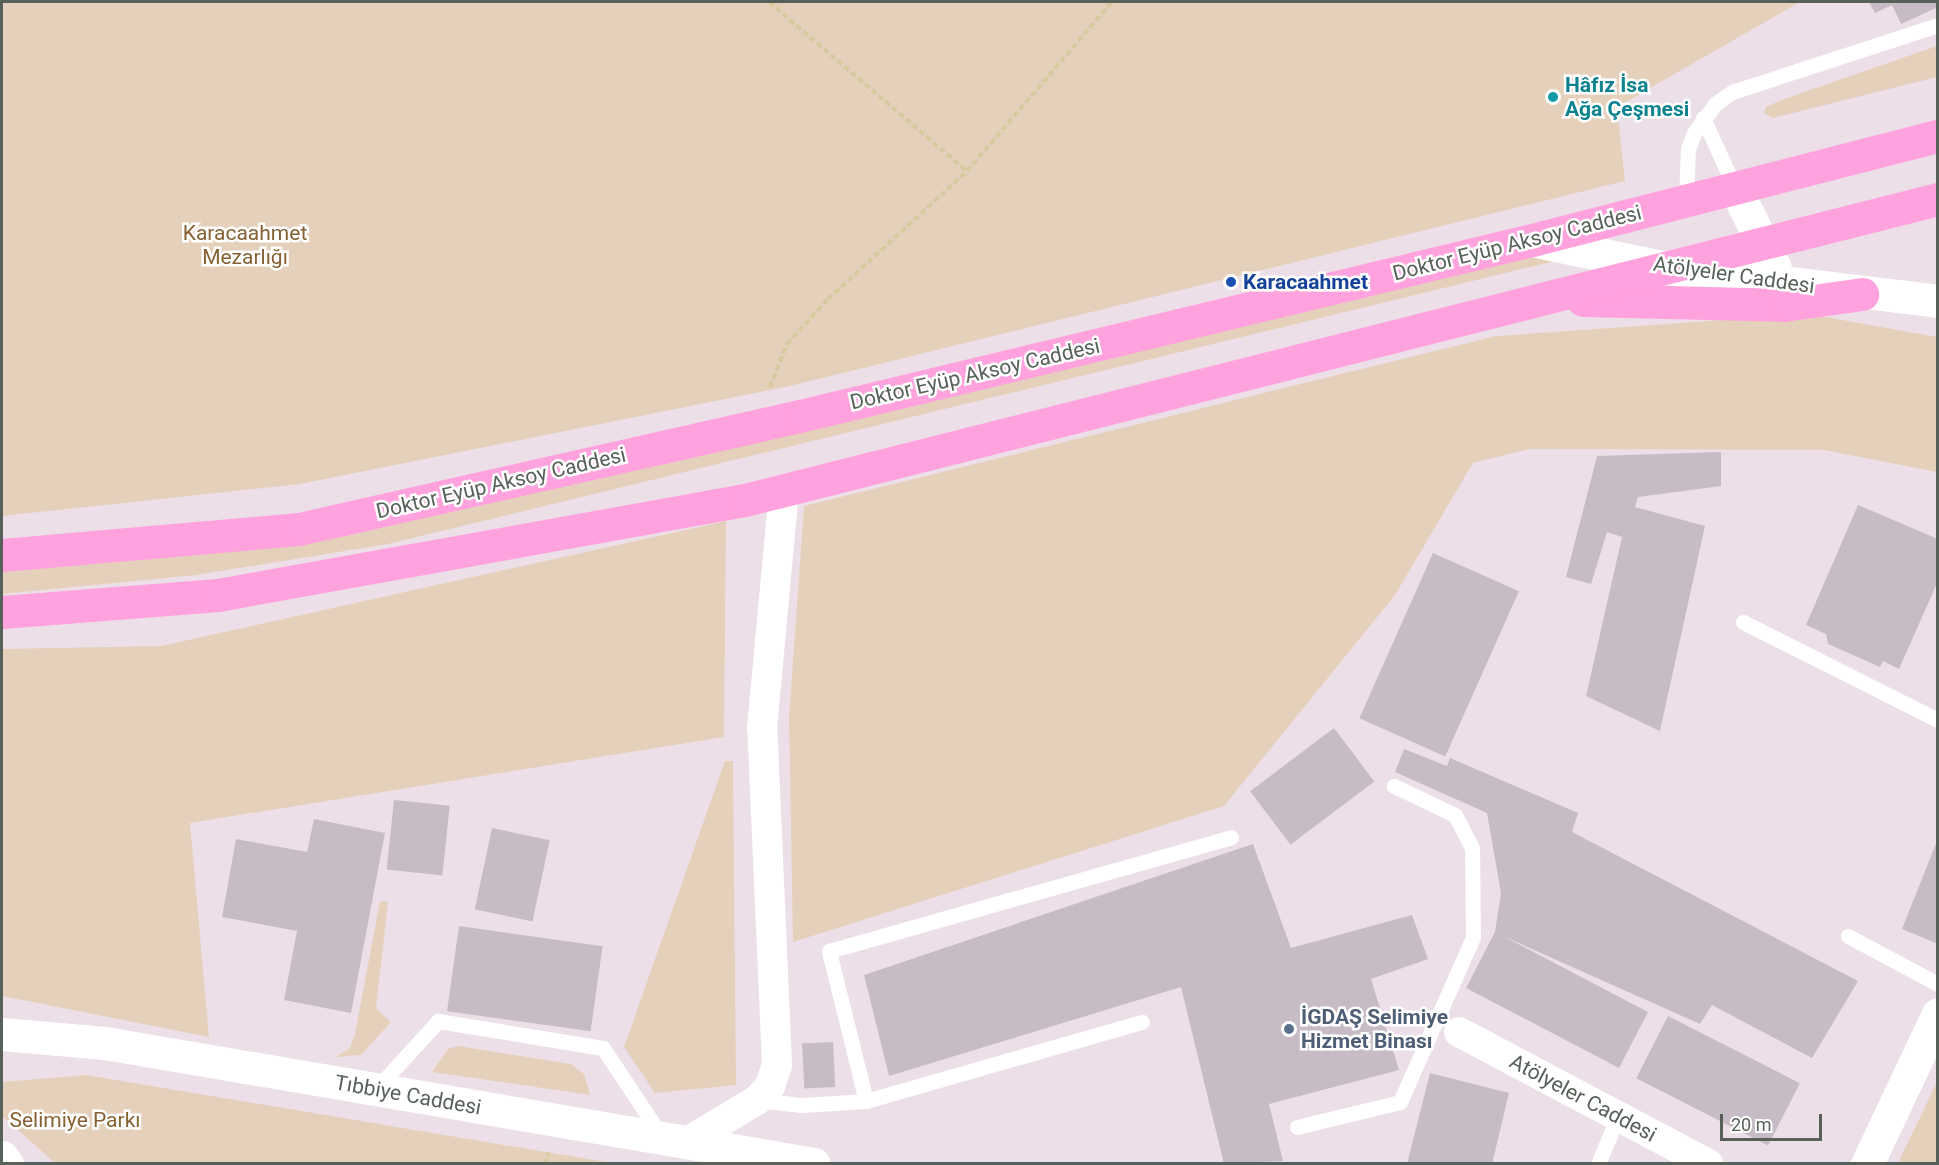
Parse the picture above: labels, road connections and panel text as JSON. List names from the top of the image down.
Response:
{
  "streets": {
    "main road": ["Doktor Eyüp Aksoy Caddesi", "Atölyeler Caddesi", "Tıbbiye Caddesi"]
  },
  "crossings": [
    ["Doktor Eyüp Aksoy Caddesi", "Atölyeler Caddesi"]
  ],
  "parks": ["Karacaahmet Mezarlığı", "Selimiye Parkı"],
  "places": ["Hâfız İsa Ağa Çeşmesi", "Karacaahmet", "İGDAŞ Selimiye Hizmet Binası"],
  "scale_bar": "20 m"
}
